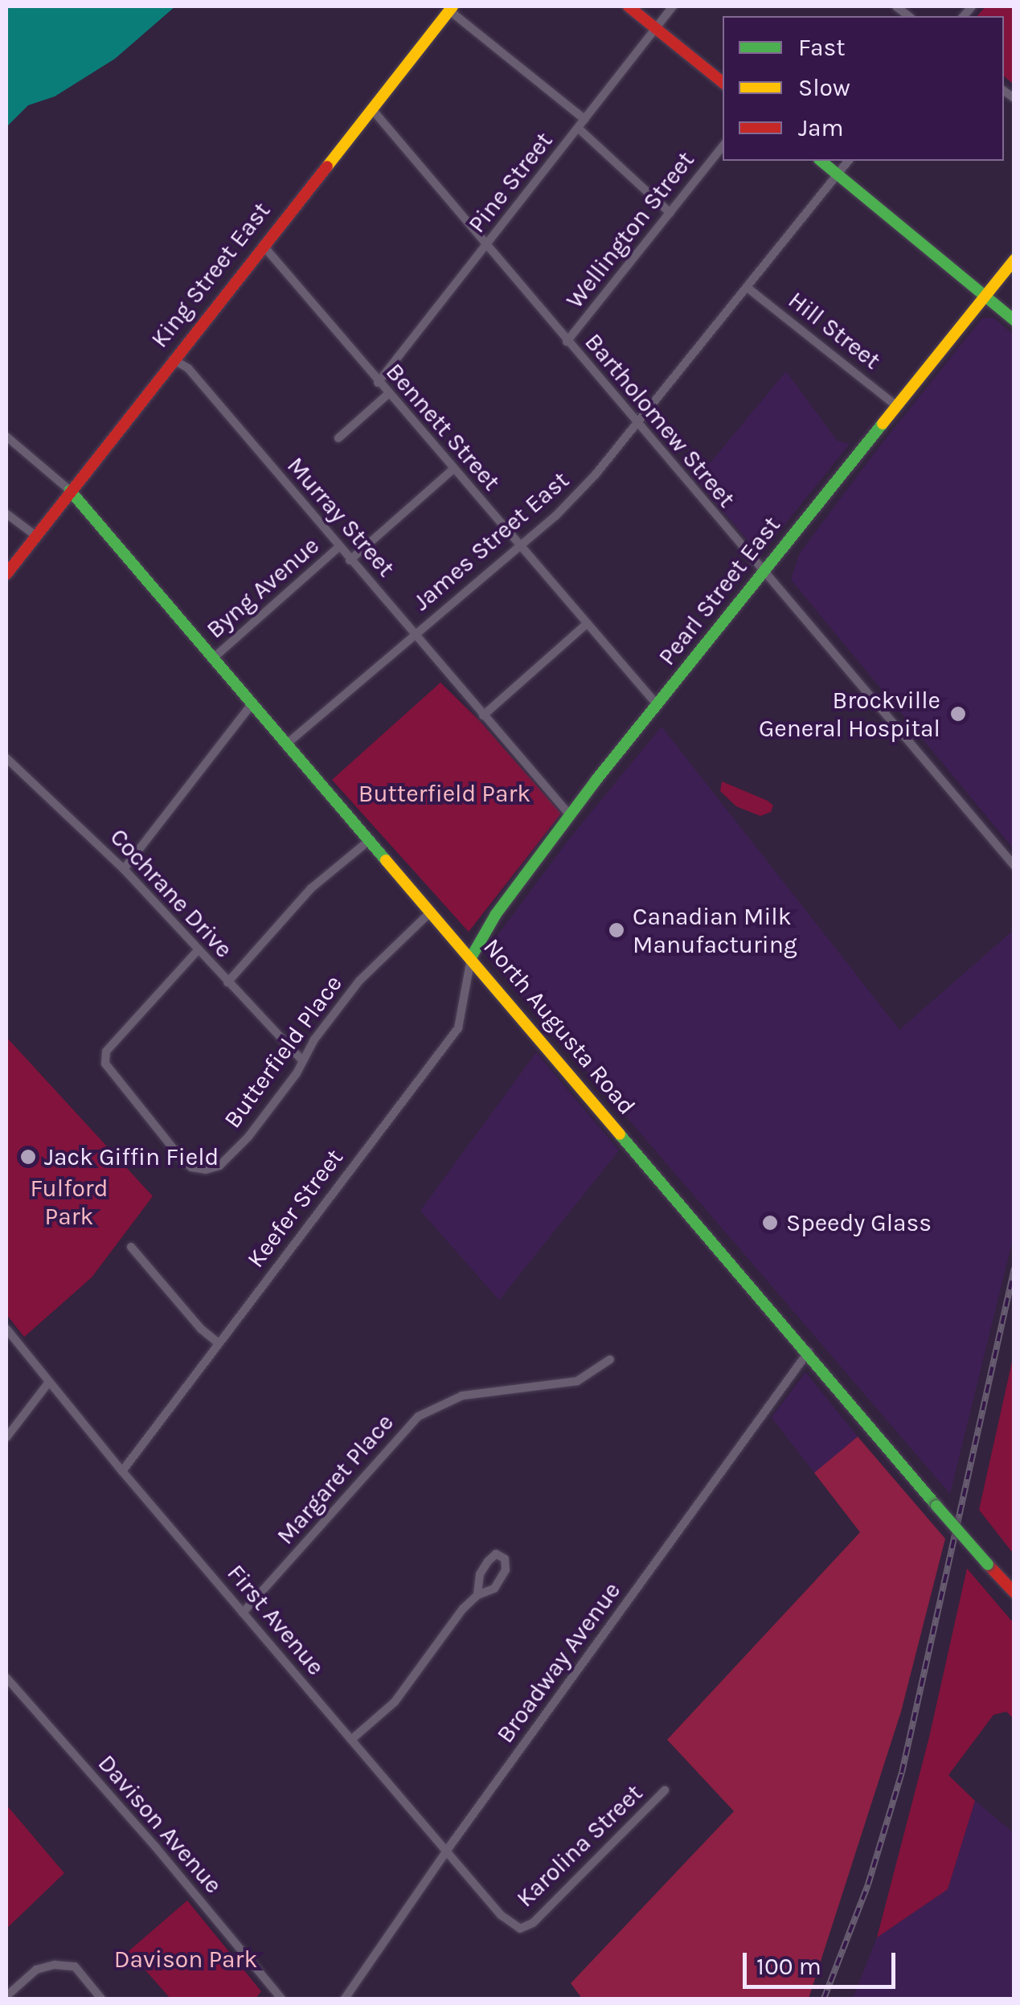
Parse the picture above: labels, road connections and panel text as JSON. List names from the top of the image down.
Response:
{
  "streets": {
    "main road": ["King Street East", "Pearl Street East", "North Augusta Road"],
    "street": [
      "Pine Street",
      "Wellington Street",
      "Hill Street",
      "Bartholomew Street",
      "Bennett Street",
      "Murray Street",
      "James Street East",
      "Byng Avenue",
      "Cochrane Drive",
      "Butterfield Place",
      "Keefer Street",
      "Margaret Place",
      "First Avenue",
      "Broadway Avenue",
      "Davison Avenue",
      "Karolina Street"
    ]
  },
  "crossings": [
    ["Pine Street", "Bartholomew Street"],
    ["Pine Street", "Bennett Street"],
    ["Wellington Street", "Bartholomew Street"],
    ["King Street East", "Bartholomew Street"],
    ["King Street East", "Bennett Street"],
    ["King Street East", "Murray Street"],
    ["King Street East", "North Augusta Road"],
    ["Hill Street", "James Street East"],
    ["Hill Street", "Pearl Street East"],
    ["Bartholomew Street", "James Street East"],
    ["Bartholomew Street", "Pearl Street East"],
    ["Bennett Street", "James Street East"],
    ["Bennett Street", "Byng Avenue"],
    ["Bennett Street", "Pearl Street East"],
    ["Murray Street", "James Street East"],
    ["Murray Street", "Byng Avenue"],
    ["Murray Street", "Pearl Street East"],
    ["James Street East", "North Augusta Road"],
    ["Byng Avenue", "North Augusta Road"],
    ["Pearl Street East", "North Augusta Road"],
    ["Pearl Street East", "Keefer Street"],
    ["Cochrane Drive", "Butterfield Place"],
    ["North Augusta Road", "Butterfield Place"],
    ["North Augusta Road", "Keefer Street"],
    ["North Augusta Road", "Broadway Avenue"],
    ["Keefer Street", "First Avenue"],
    ["Margaret Place", "First Avenue"],
    ["First Avenue", "Broadway Avenue"],
    ["First Avenue", "Karolina Street"]
  ],
  "parks": ["Butterfield Park", "Fulford Park", "Davison Park"],
  "places": [
    "Brockville General Hospital",
    "Canadian Milk Manufacturing",
    "Jack Giffin Field",
    "Speedy Glass"
  ],
  "legend": ["Fast", "Slow", "Jam"],
  "scale_bar": "100 m"
}
